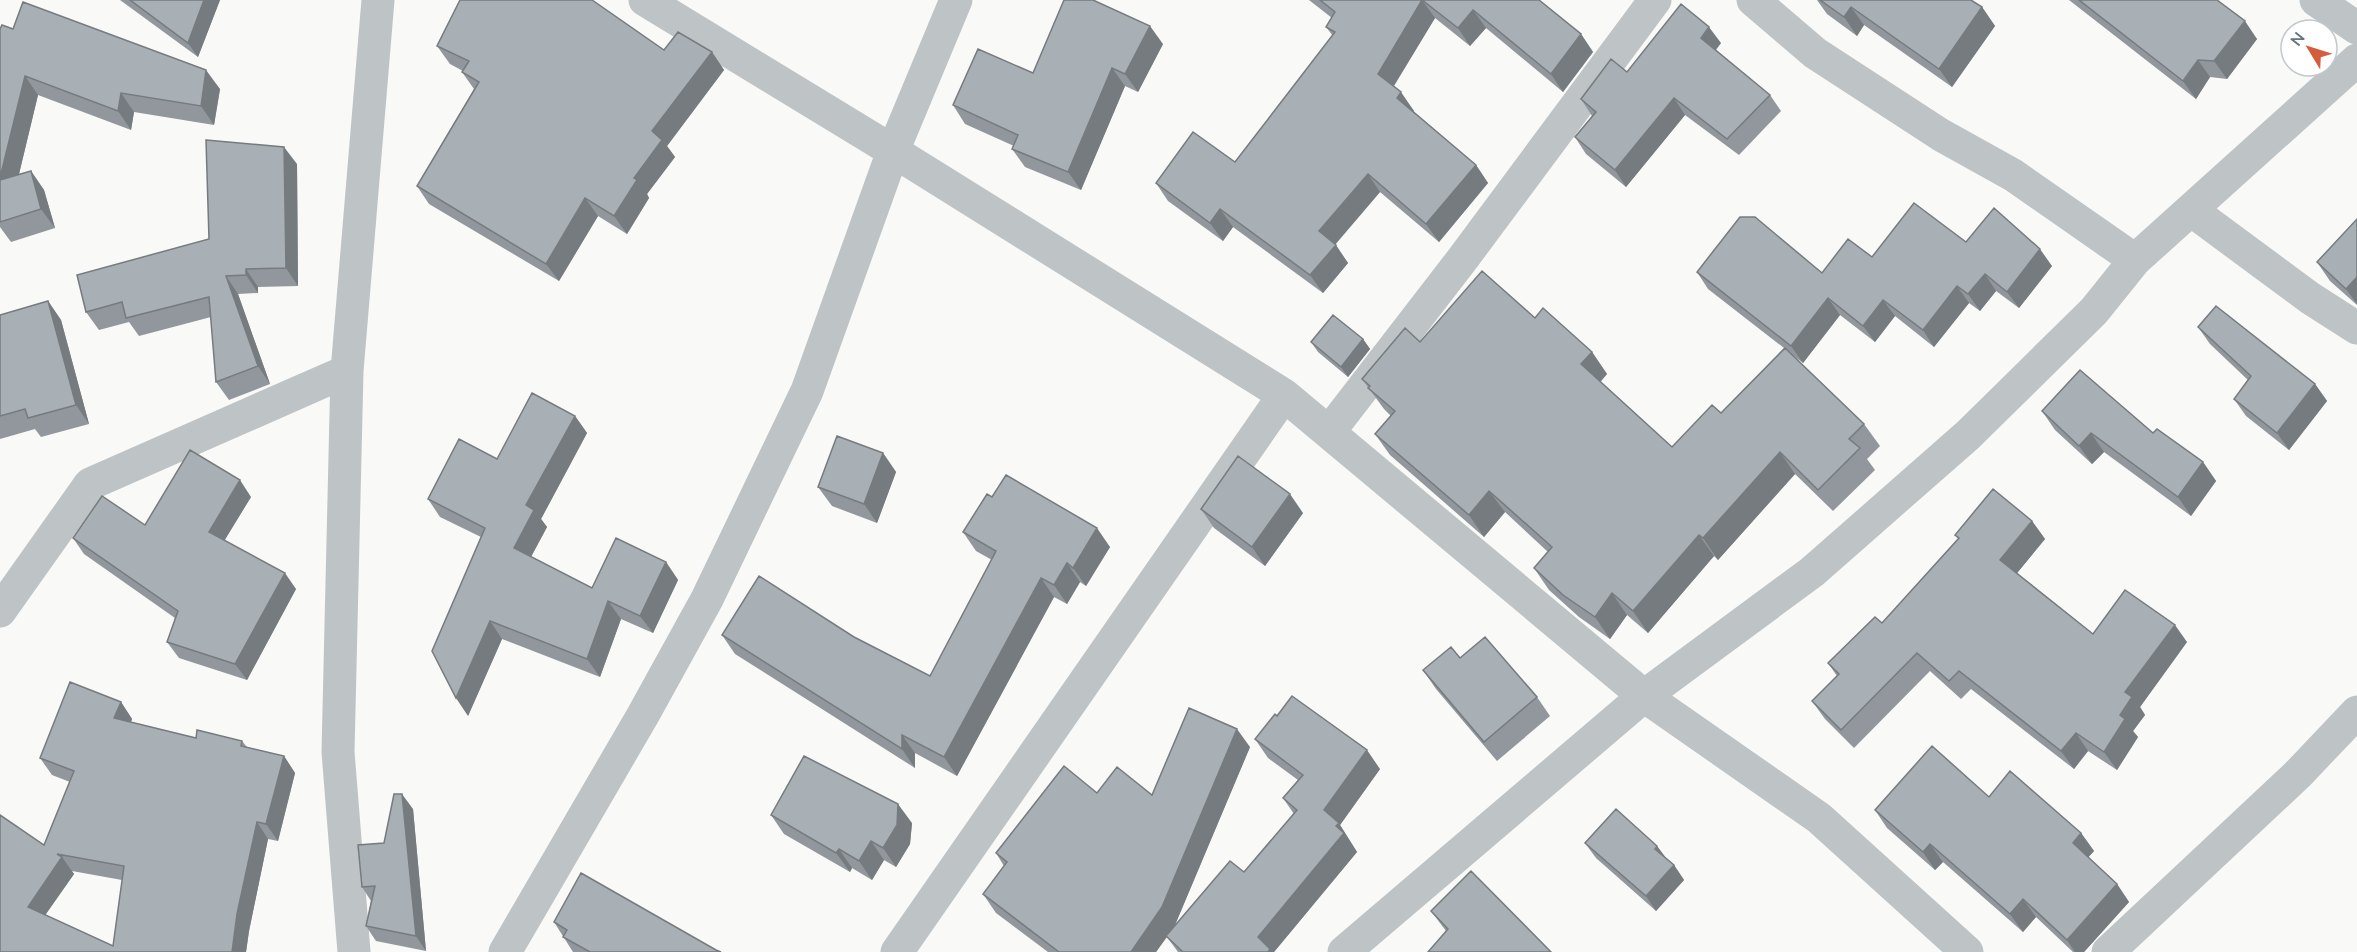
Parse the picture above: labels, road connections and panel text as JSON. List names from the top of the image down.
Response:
{
  "north": "top left"
}
